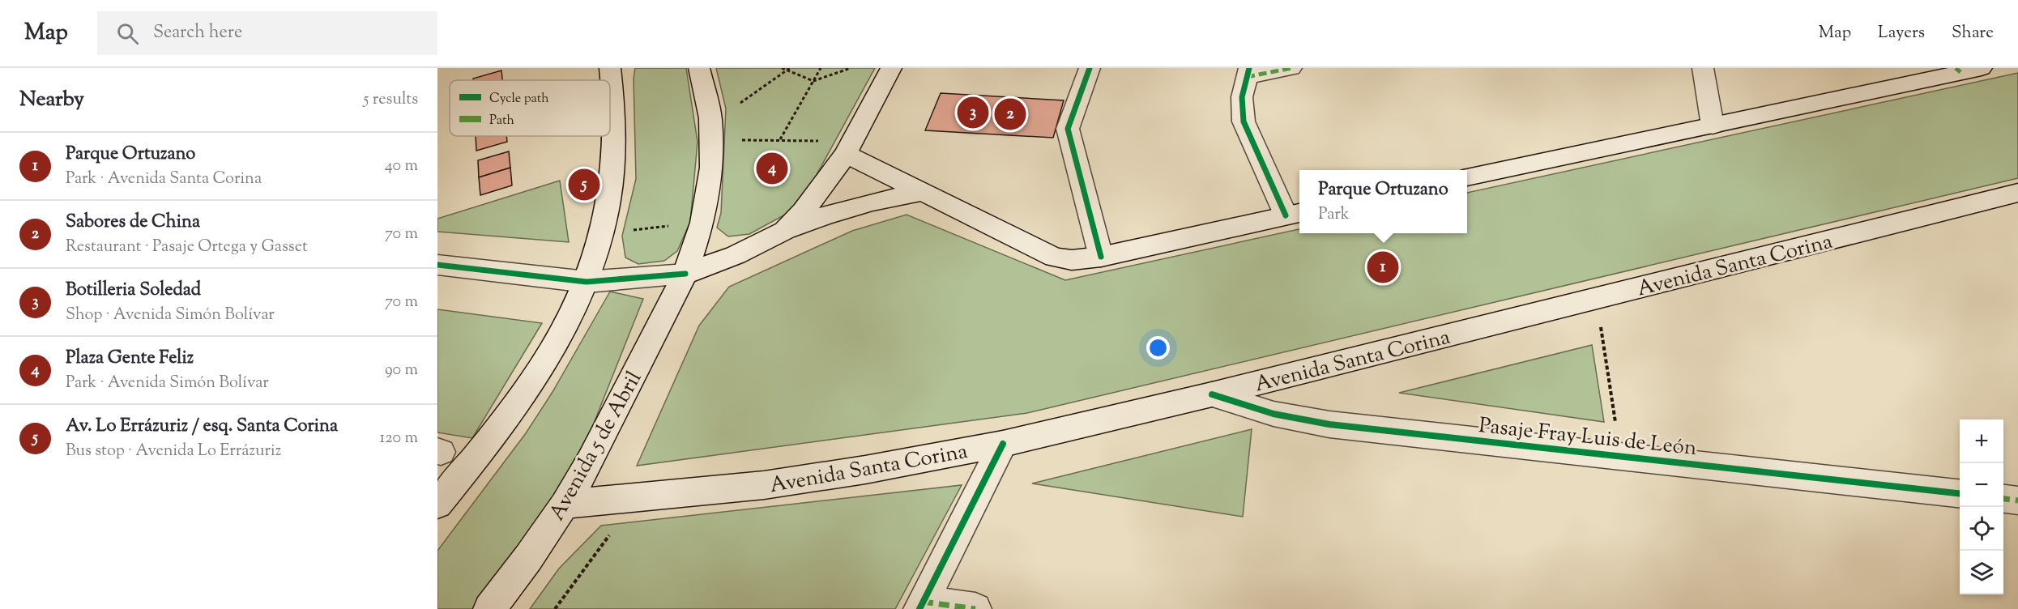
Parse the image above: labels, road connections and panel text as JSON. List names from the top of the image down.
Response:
{
  "streets": {
    "main road": ["Avenida Santa Corina", "Pasaje Fray Luis de León", "Avenida 5 de Abril"]
  },
  "crossings": [
    ["Avenida Santa Corina", "Pasaje Fray Luis de León"],
    ["Avenida Santa Corina", "Avenida 5 de Abril"]
  ],
  "legend": ["Cycle path", "Path"],
  "page": {
    "header": "Map",
    "search": "Search here",
    "nav": ["Map", "Layers", "Share"],
    "heading": ["Nearby", "5 results"],
    "pins": [
      "3",
      "2",
      "4",
      "5",
      "1"
    ],
    "list": [
      {
        "mark": "1",
        "name": "Parque Ortuzano",
        "note": "Park · Avenida Santa Corina",
        "value": "40 m"
      },
      {
        "mark": "2",
        "name": "Sabores de China",
        "note": "Restaurant · Pasaje Ortega y Gasset",
        "value": "70 m"
      },
      {
        "mark": "3",
        "name": "Botilleria Soledad",
        "note": "Shop · Avenida Simón Bolívar",
        "value": "70 m"
      },
      {
        "mark": "4",
        "name": "Plaza Gente Feliz",
        "note": "Park · Avenida Simón Bolívar",
        "value": "90 m"
      },
      {
        "mark": "5",
        "name": "Av. Lo Errázuriz / esq. Santa Corina",
        "note": "Bus stop · Avenida Lo Errázuriz",
        "value": "120 m"
      }
    ],
    "popup": ["Parque Ortuzano", "Park"],
    "map_buttons": ["+", "−"]
  }
}
